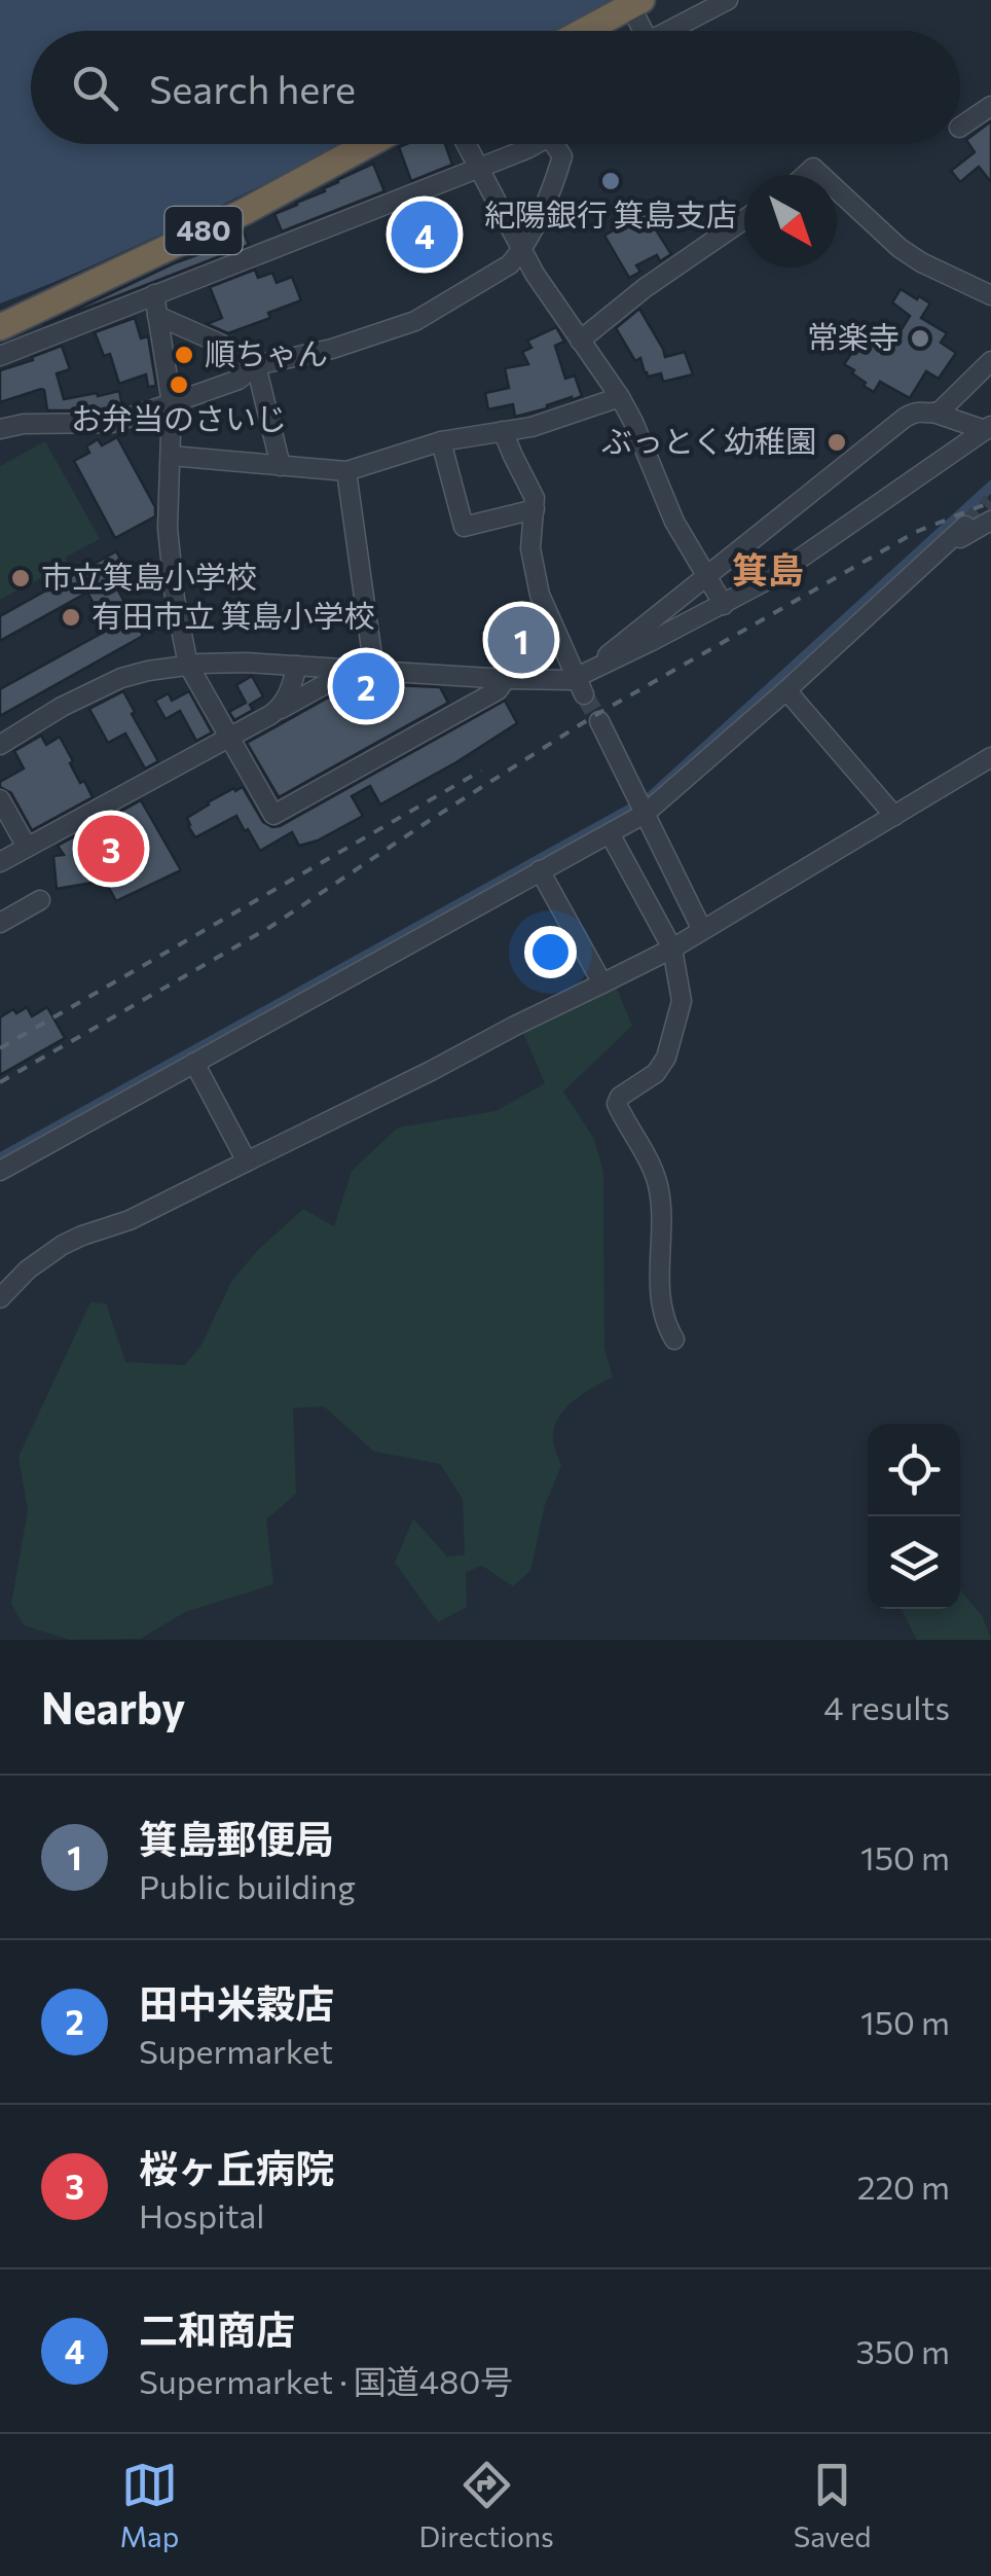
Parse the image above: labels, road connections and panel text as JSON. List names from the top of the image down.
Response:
{
  "streets": {
    "highway": ["480"]
  },
  "districts": ["箕島"],
  "places": [
    "紀陽銀行 箕島支店",
    "常楽寺",
    "順ちゃん",
    "お弁当のさいじ",
    "ぶっとく幼稚園",
    "市立箕島小学校",
    "有田市立 箕島小学校"
  ],
  "north": "bottom right",
  "page": {
    "search": "Search here",
    "pins": [
      "4",
      "1",
      "2",
      "3"
    ],
    "heading": ["Nearby", "4 results"],
    "list": [
      {
        "mark": "1",
        "name": "箕島郵便局",
        "note": "Public building",
        "value": "150 m"
      },
      {
        "mark": "2",
        "name": "田中米穀店",
        "note": "Supermarket",
        "value": "150 m"
      },
      {
        "mark": "3",
        "name": "桜ヶ丘病院",
        "note": "Hospital",
        "value": "220 m"
      },
      {
        "mark": "4",
        "name": "二和商店",
        "note": "Supermarket · 国道480号",
        "value": "350 m"
      }
    ],
    "nav": ["Map", "Directions", "Saved"]
  }
}
